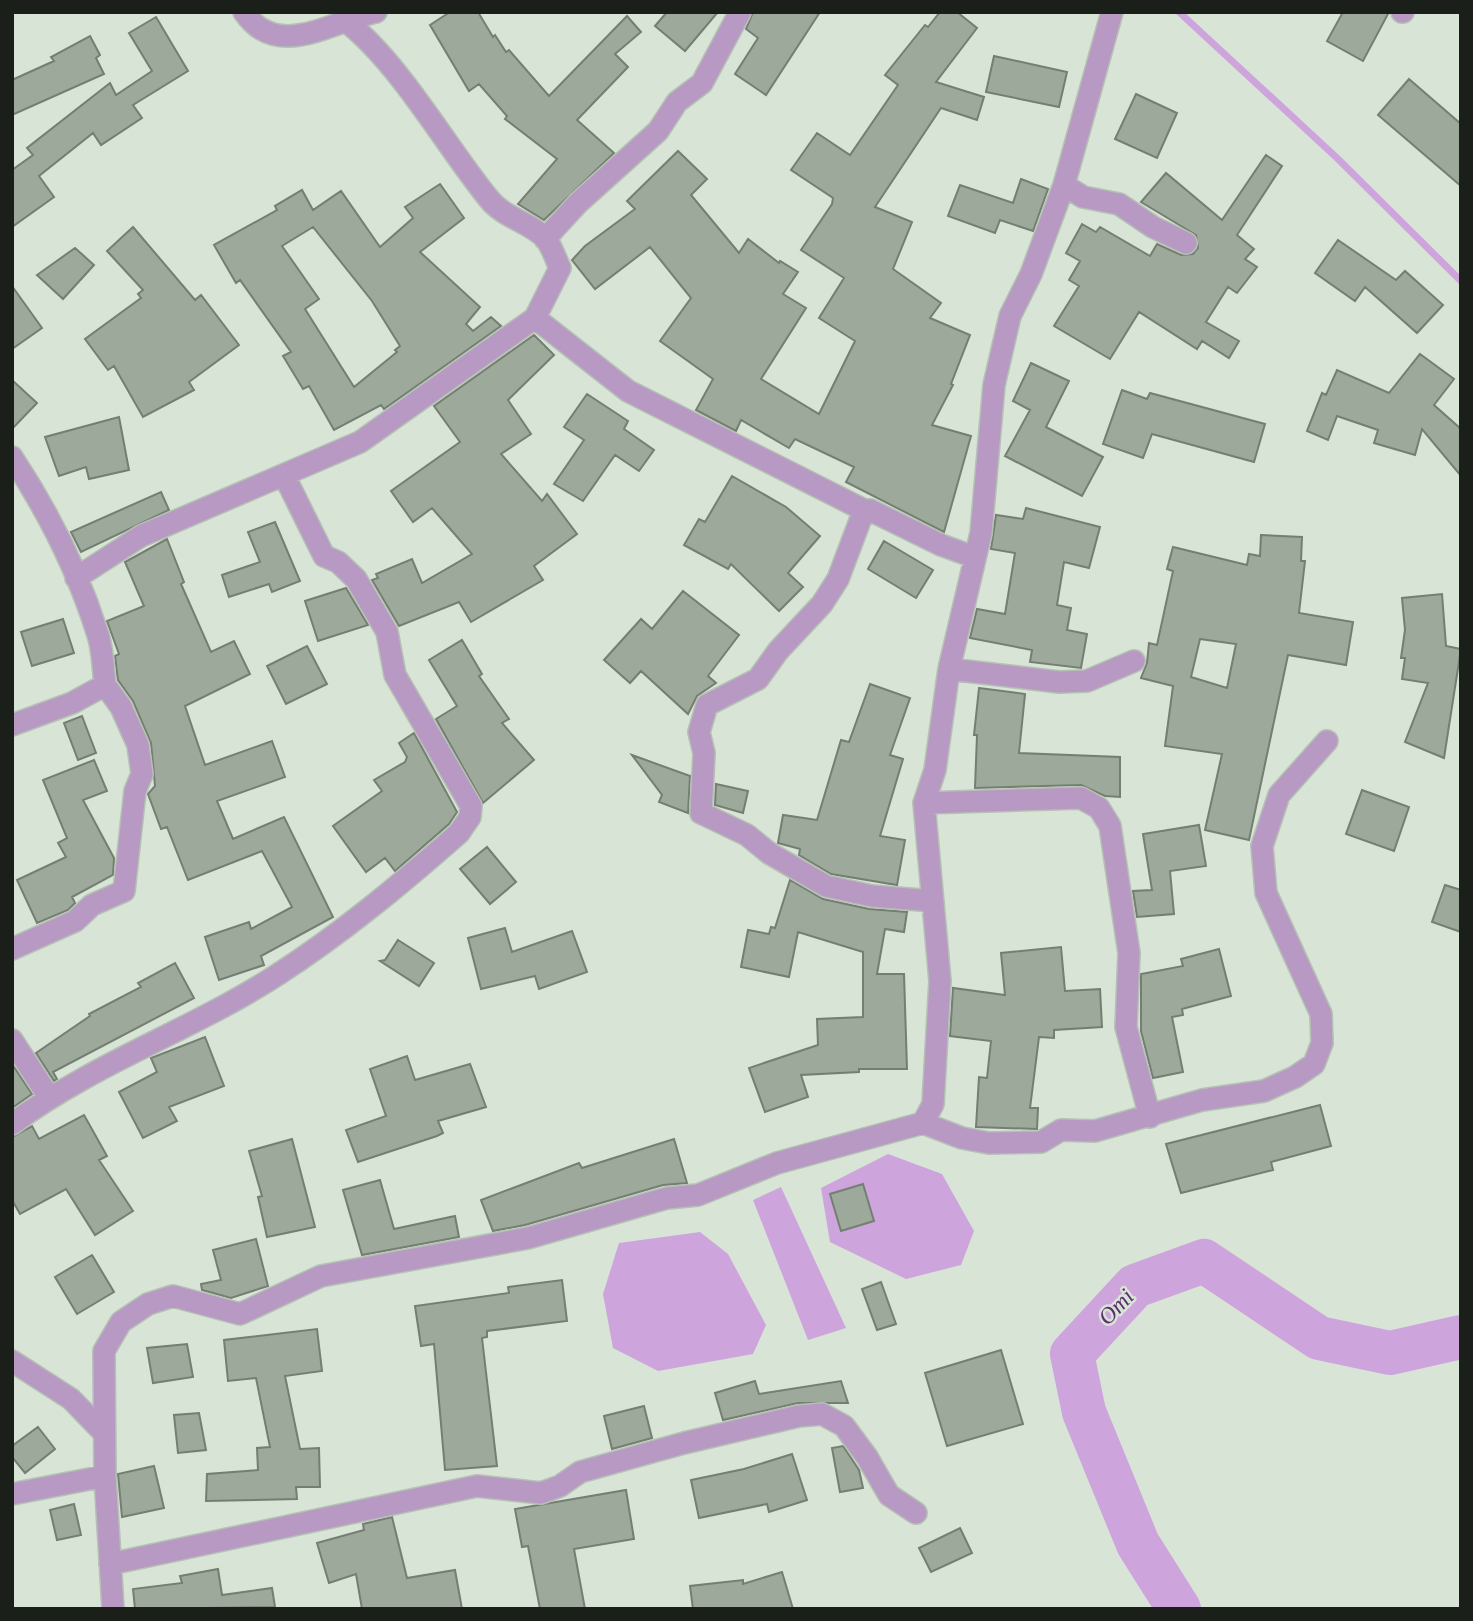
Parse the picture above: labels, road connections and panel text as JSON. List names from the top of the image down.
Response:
{
  "water": ["Omi"]
}
